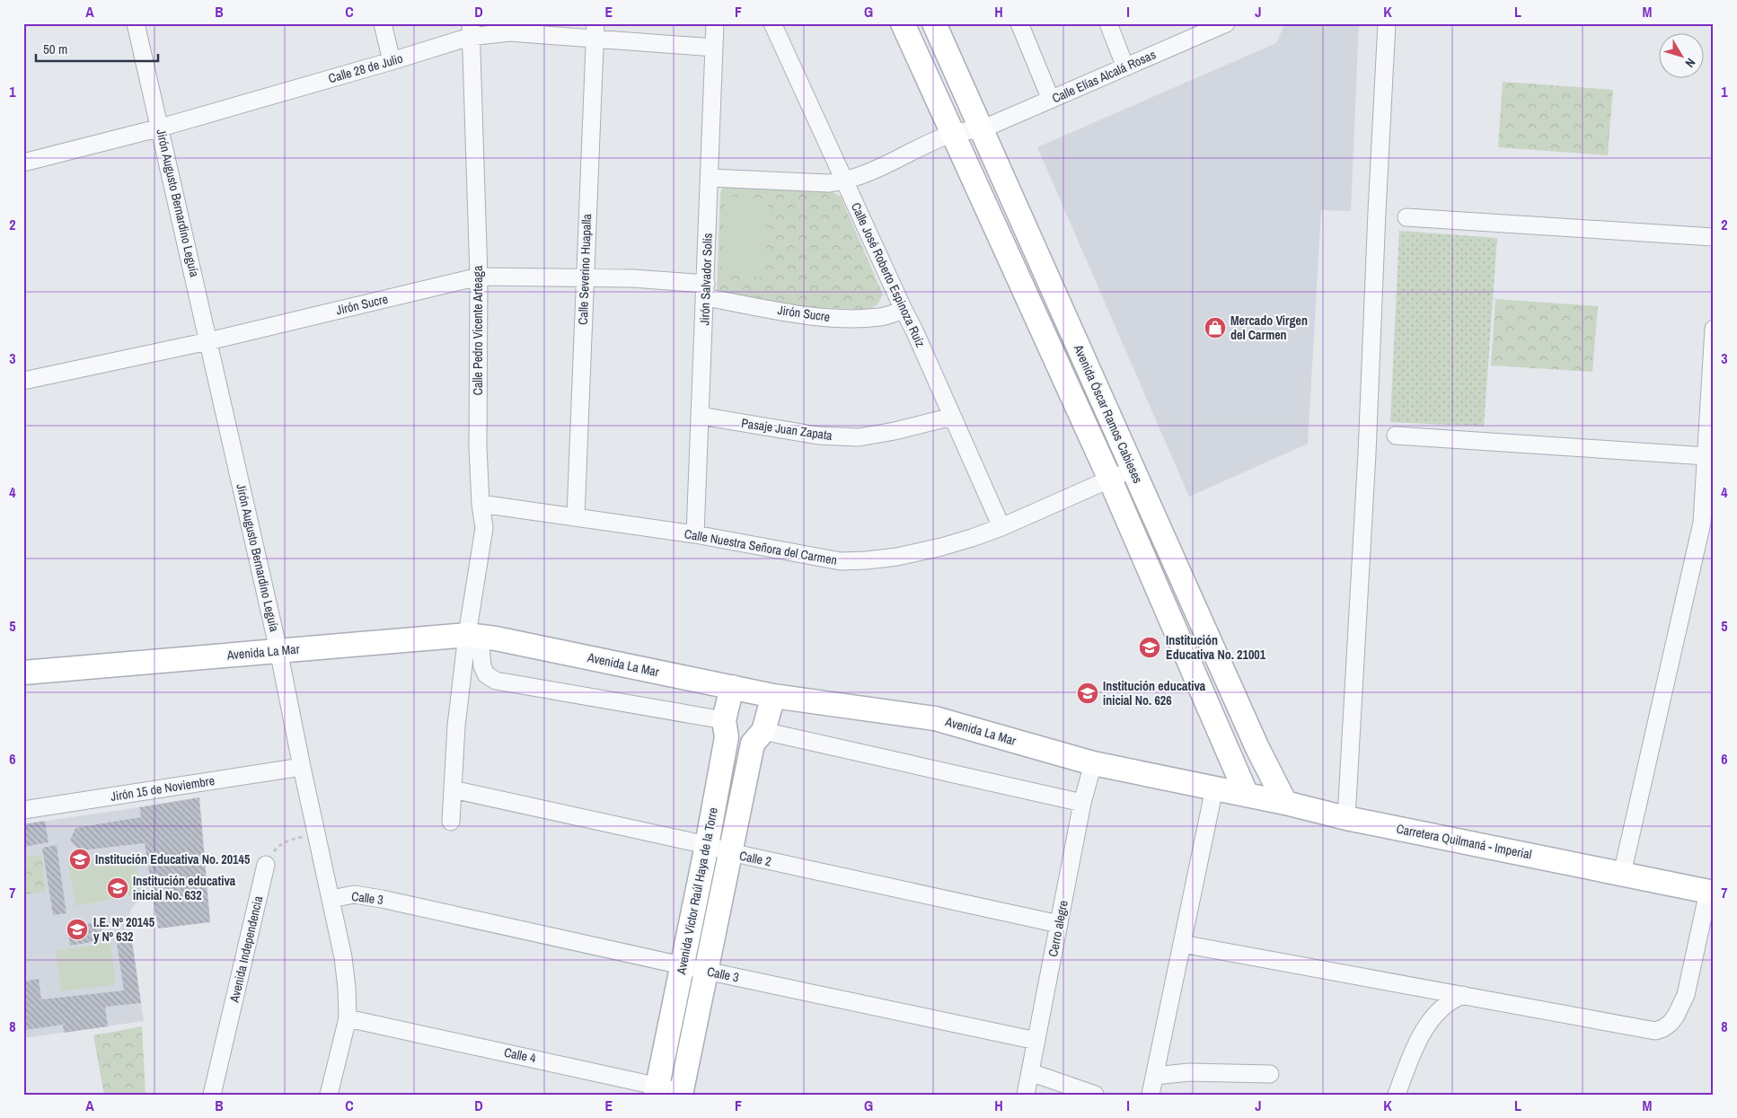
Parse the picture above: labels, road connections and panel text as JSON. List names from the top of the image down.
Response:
{
  "streets": {
    "street": [
      "Calle 28 de Julio",
      "Calle Elías Alcalá Rosas",
      "Jirón Augusto Bernardino Leguía",
      "Calle Severino Huapalla",
      "Calle José Roberto Espinoza Ruíz",
      "Jirón Salvador Solís",
      "Jirón Sucre",
      "Calle Pedro Vicente Arteaga",
      "Avenida Óscar Ramos Cabieses",
      "Pasaje Juan Zapata",
      "Calle Nuestra Señora del Carmen",
      "Avenida La Mar",
      "Jirón 15 de Noviembre",
      "Carretera Quilmaná - Imperial",
      "Calle 2",
      "Avenida Víctor Raúl Haya de la Torre",
      "Calle 3",
      "Cerro alegre",
      "Avenida Independencia",
      "Calle 4"
    ]
  },
  "crossings": [
    ["Calle 28 de Julio", "Jirón Augusto Bernardino Leguía"],
    ["Calle 28 de Julio", "Calle Severino Huapalla"],
    ["Calle 28 de Julio", "Jirón Salvador Solís"],
    ["Calle 28 de Julio", "Calle Pedro Vicente Arteaga"],
    ["Calle Elías Alcalá Rosas", "Calle José Roberto Espinoza Ruíz"],
    ["Calle Elías Alcalá Rosas", "Jirón Salvador Solís"],
    ["Calle Elías Alcalá Rosas", "Avenida Óscar Ramos Cabieses"],
    ["Jirón Augusto Bernardino Leguía", "Jirón Sucre"],
    ["Jirón Augusto Bernardino Leguía", "Avenida La Mar"],
    ["Jirón Augusto Bernardino Leguía", "Jirón 15 de Noviembre"],
    ["Jirón Augusto Bernardino Leguía", "Calle 3"],
    ["Jirón Augusto Bernardino Leguía", "Calle 4"],
    ["Calle Severino Huapalla", "Jirón Sucre"],
    ["Calle Severino Huapalla", "Calle Nuestra Señora del Carmen"],
    ["Calle José Roberto Espinoza Ruíz", "Jirón Sucre"],
    ["Calle José Roberto Espinoza Ruíz", "Pasaje Juan Zapata"],
    ["Calle José Roberto Espinoza Ruíz", "Calle Nuestra Señora del Carmen"],
    ["Jirón Salvador Solís", "Jirón Sucre"],
    ["Jirón Salvador Solís", "Pasaje Juan Zapata"],
    ["Jirón Salvador Solís", "Calle Nuestra Señora del Carmen"],
    ["Jirón Sucre", "Calle Pedro Vicente Arteaga"],
    ["Calle Pedro Vicente Arteaga", "Calle Nuestra Señora del Carmen"],
    ["Calle Pedro Vicente Arteaga", "Avenida La Mar"],
    ["Avenida Óscar Ramos Cabieses", "Calle Nuestra Señora del Carmen"],
    ["Avenida Óscar Ramos Cabieses", "Carretera Quilmaná - Imperial"],
    ["Avenida La Mar", "Carretera Quilmaná - Imperial"],
    ["Avenida La Mar", "Avenida Víctor Raúl Haya de la Torre"],
    ["Avenida La Mar", "Cerro alegre"],
    ["Calle 2", "Avenida Víctor Raúl Haya de la Torre"],
    ["Calle 2", "Cerro alegre"],
    ["Avenida Víctor Raúl Haya de la Torre", "Calle 3"],
    ["Avenida Víctor Raúl Haya de la Torre", "Calle 4"],
    ["Calle 3", "Cerro alegre"]
  ],
  "places": {
    "shop": ["Mercado Virgen del Carmen"],
    "school or university": [
      "Institución Educativa No. 21001",
      "Institución educativa inicial No. 626",
      "Institución Educativa No. 20145",
      "Institución educativa inicial No. 632",
      "I.E. Nº 20145 y Nº 632"
    ]
  },
  "scale_bar": "50 m",
  "north": "bottom right",
  "grid": {
    "columns": [
      "A",
      "B",
      "C",
      "D",
      "E",
      "F",
      "G",
      "H",
      "I",
      "J",
      "K",
      "L",
      "M"
    ],
    "rows": [
      "1",
      "2",
      "3",
      "4",
      "5",
      "6",
      "7",
      "8"
    ]
  }
}
